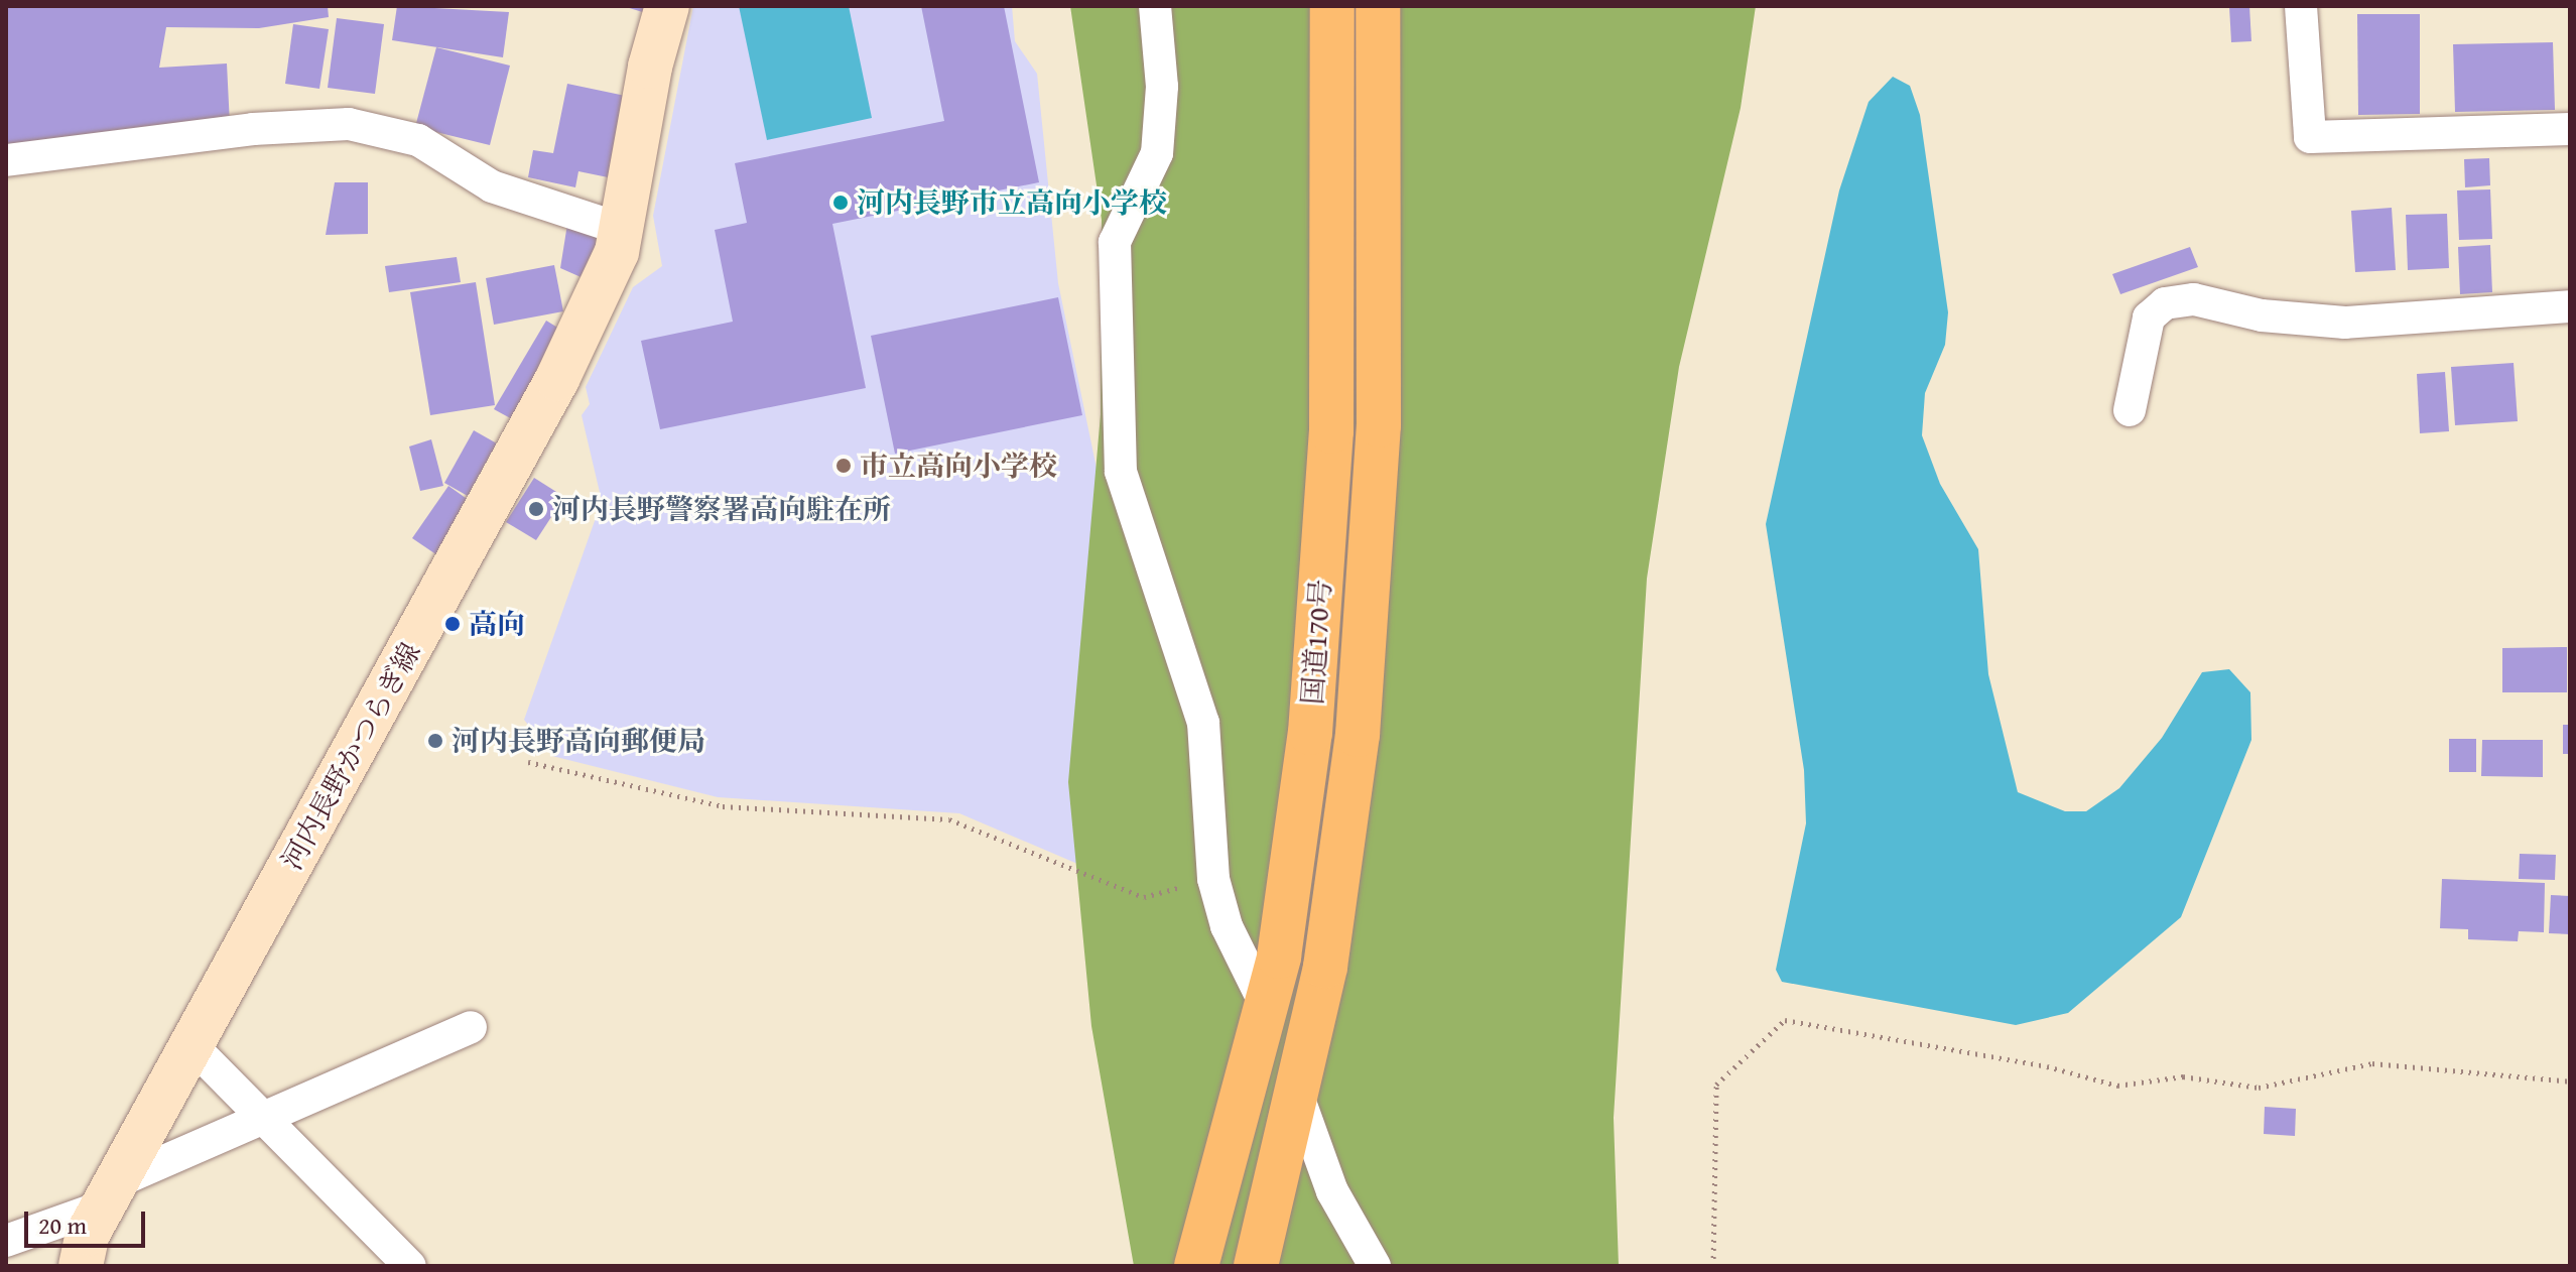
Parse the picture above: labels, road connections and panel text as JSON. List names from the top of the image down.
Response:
{
  "streets": {
    "highway": ["国道170号"],
    "main road": ["河内長野かつらぎ線"]
  },
  "places": [
    "河内長野市立高向小学校",
    "市立高向小学校",
    "河内長野警察署高向駐在所",
    "高向",
    "河内長野高向郵便局"
  ],
  "scale_bar": "20 m"
}
